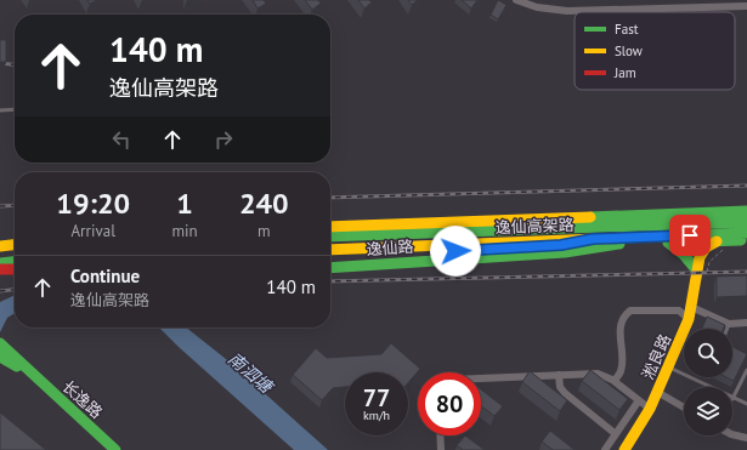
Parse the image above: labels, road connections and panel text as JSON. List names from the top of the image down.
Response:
{
  "streets": {
    "main road": [
      "逸仙高架路",
      "逸仙路",
      "淞良路",
      "长逸路"
    ]
  },
  "crossings": [
    ["逸仙高架路", "逸仙路"],
    ["逸仙路", "淞良路"]
  ],
  "water": ["南泗塘"],
  "legend": ["Fast", "Slow", "Jam"],
  "page": {
    "turn": ["140 m", "逸仙高架路"],
    "eta": [
      "19:20",
      "Arrival",
      "1",
      "min",
      "240",
      "m"
    ],
    "list": [
      {
        "name": "Continue",
        "note": "逸仙高架路",
        "value": "140 m"
      }
    ],
    "speed": "77 km/h",
    "limit": "80"
  }
}
